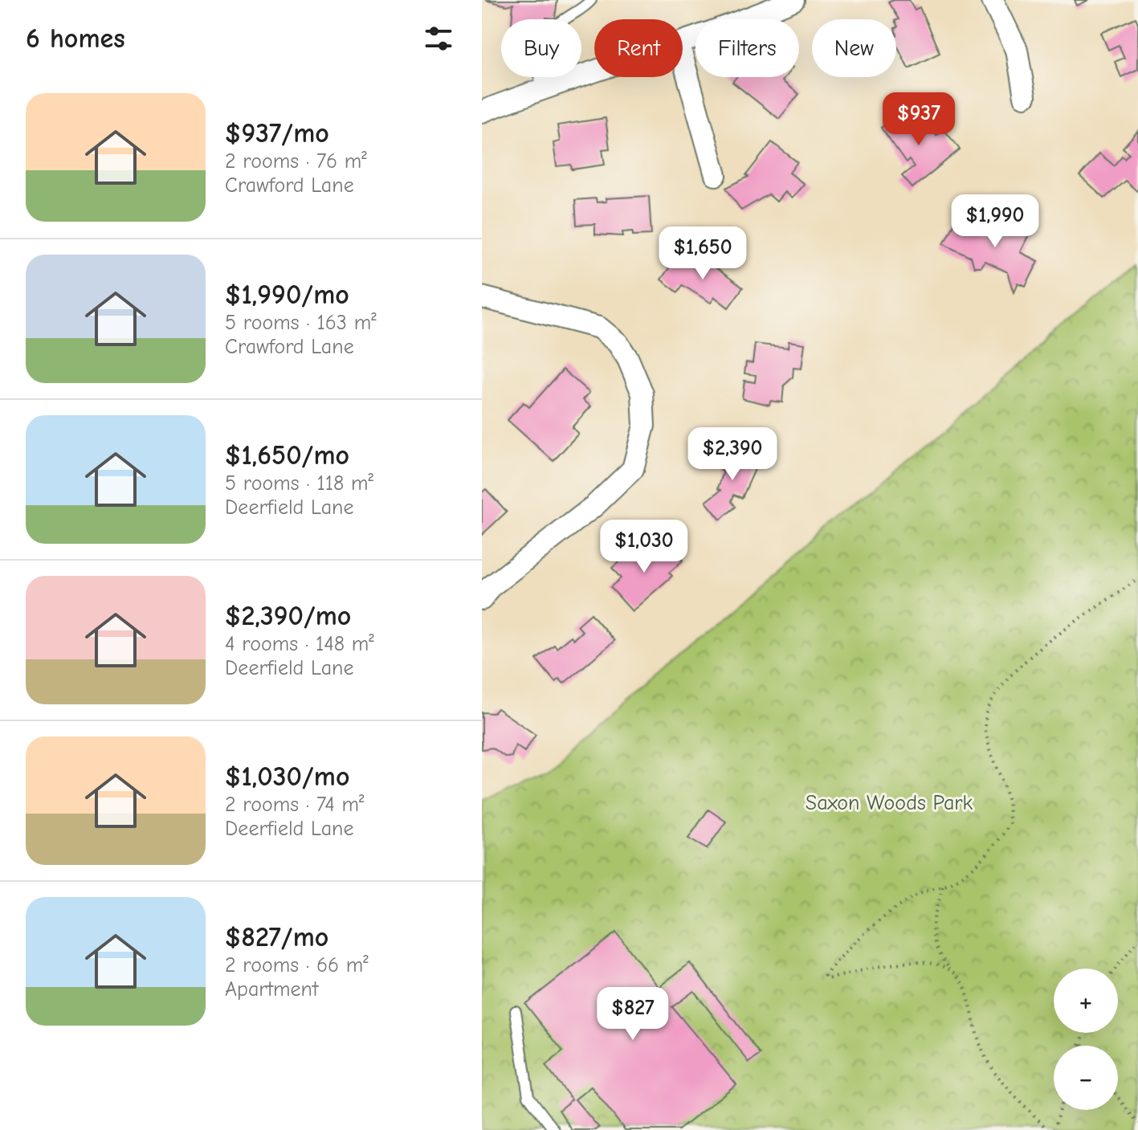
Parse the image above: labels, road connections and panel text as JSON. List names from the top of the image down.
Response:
{
  "parks": ["Saxon Woods Park"],
  "page": {
    "heading": "6 homes",
    "chip": [
      "Buy",
      "Rent",
      "Filters",
      "New"
    ],
    "list": [
      {
        "name": "$937/mo",
        "note": "2 rooms · 76 m² · Crawford Lane"
      },
      {
        "name": "$1,990/mo",
        "note": "5 rooms · 163 m² · Crawford Lane"
      },
      {
        "name": "$1,650/mo",
        "note": "5 rooms · 118 m² · Deerfield Lane"
      },
      {
        "name": "$2,390/mo",
        "note": "4 rooms · 148 m² · Deerfield Lane"
      },
      {
        "name": "$1,030/mo",
        "note": "2 rooms · 74 m² · Deerfield Lane"
      },
      {
        "name": "$827/mo",
        "note": "2 rooms · 66 m² · Apartment"
      }
    ],
    "price": [
      "$937",
      "$1,990",
      "$1,650",
      "$2,390",
      "$1,030",
      "$827"
    ],
    "map_buttons": ["+", "−"]
  }
}
